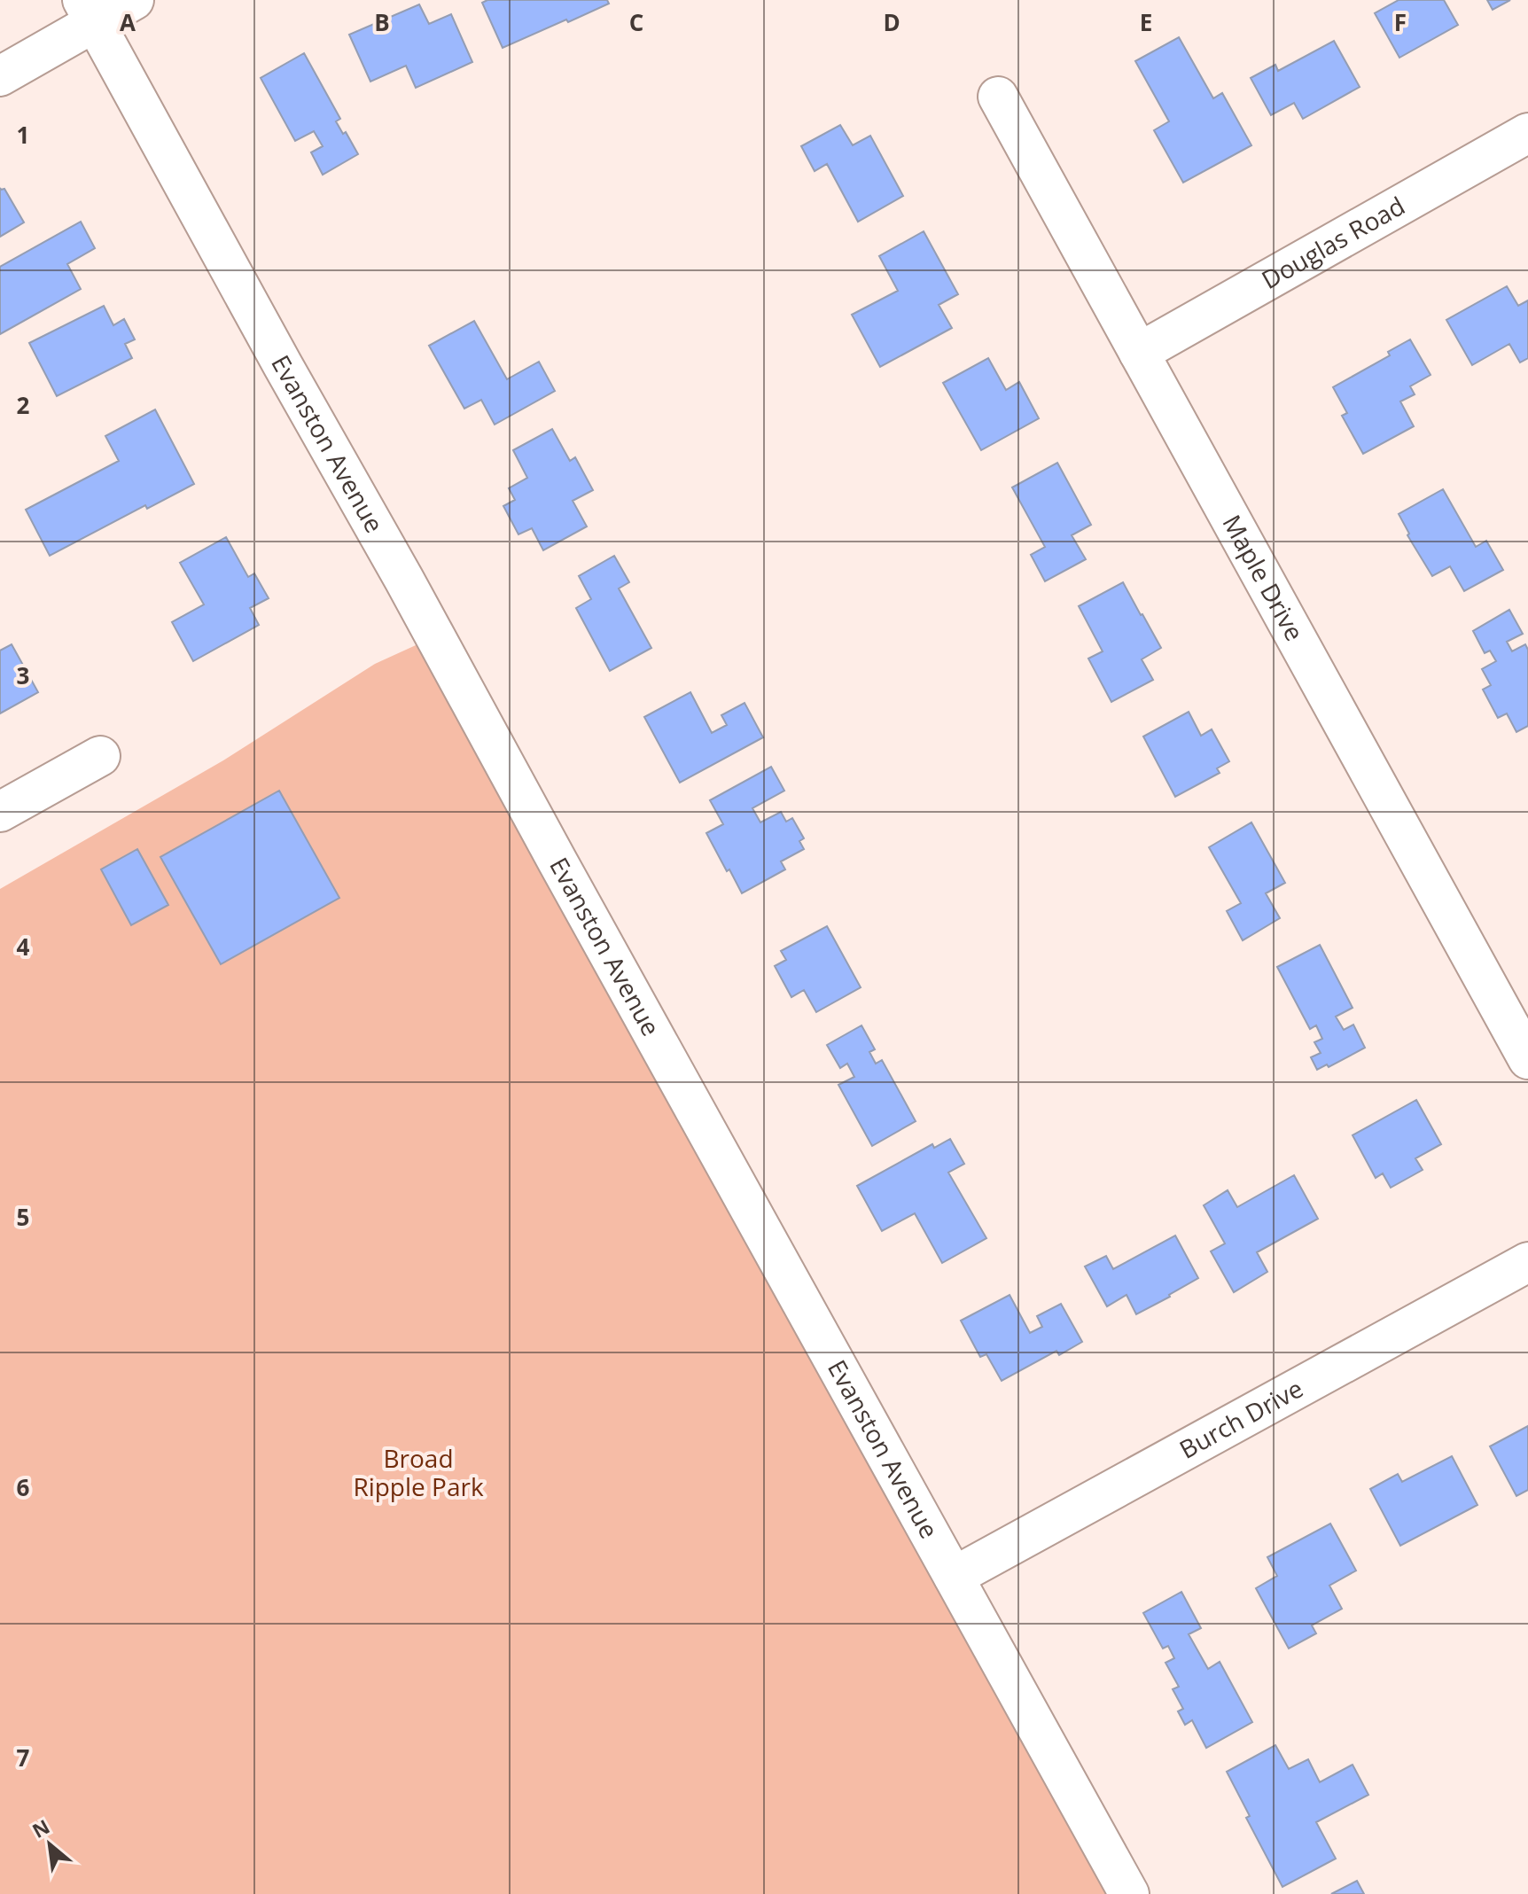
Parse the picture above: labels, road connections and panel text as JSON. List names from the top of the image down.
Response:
{
  "streets": {
    "street": [
      "Douglas Road",
      "Evanston Avenue",
      "Maple Drive",
      "Burch Drive"
    ]
  },
  "crossings": [
    ["Douglas Road", "Maple Drive"],
    ["Evanston Avenue", "Burch Drive"]
  ],
  "parks": ["Broad Ripple Park"],
  "north": "top left",
  "grid": {
    "columns": [
      "A",
      "B",
      "C",
      "D",
      "E",
      "F"
    ],
    "rows": [
      "1",
      "2",
      "3",
      "4",
      "5",
      "6",
      "7"
    ]
  }
}
